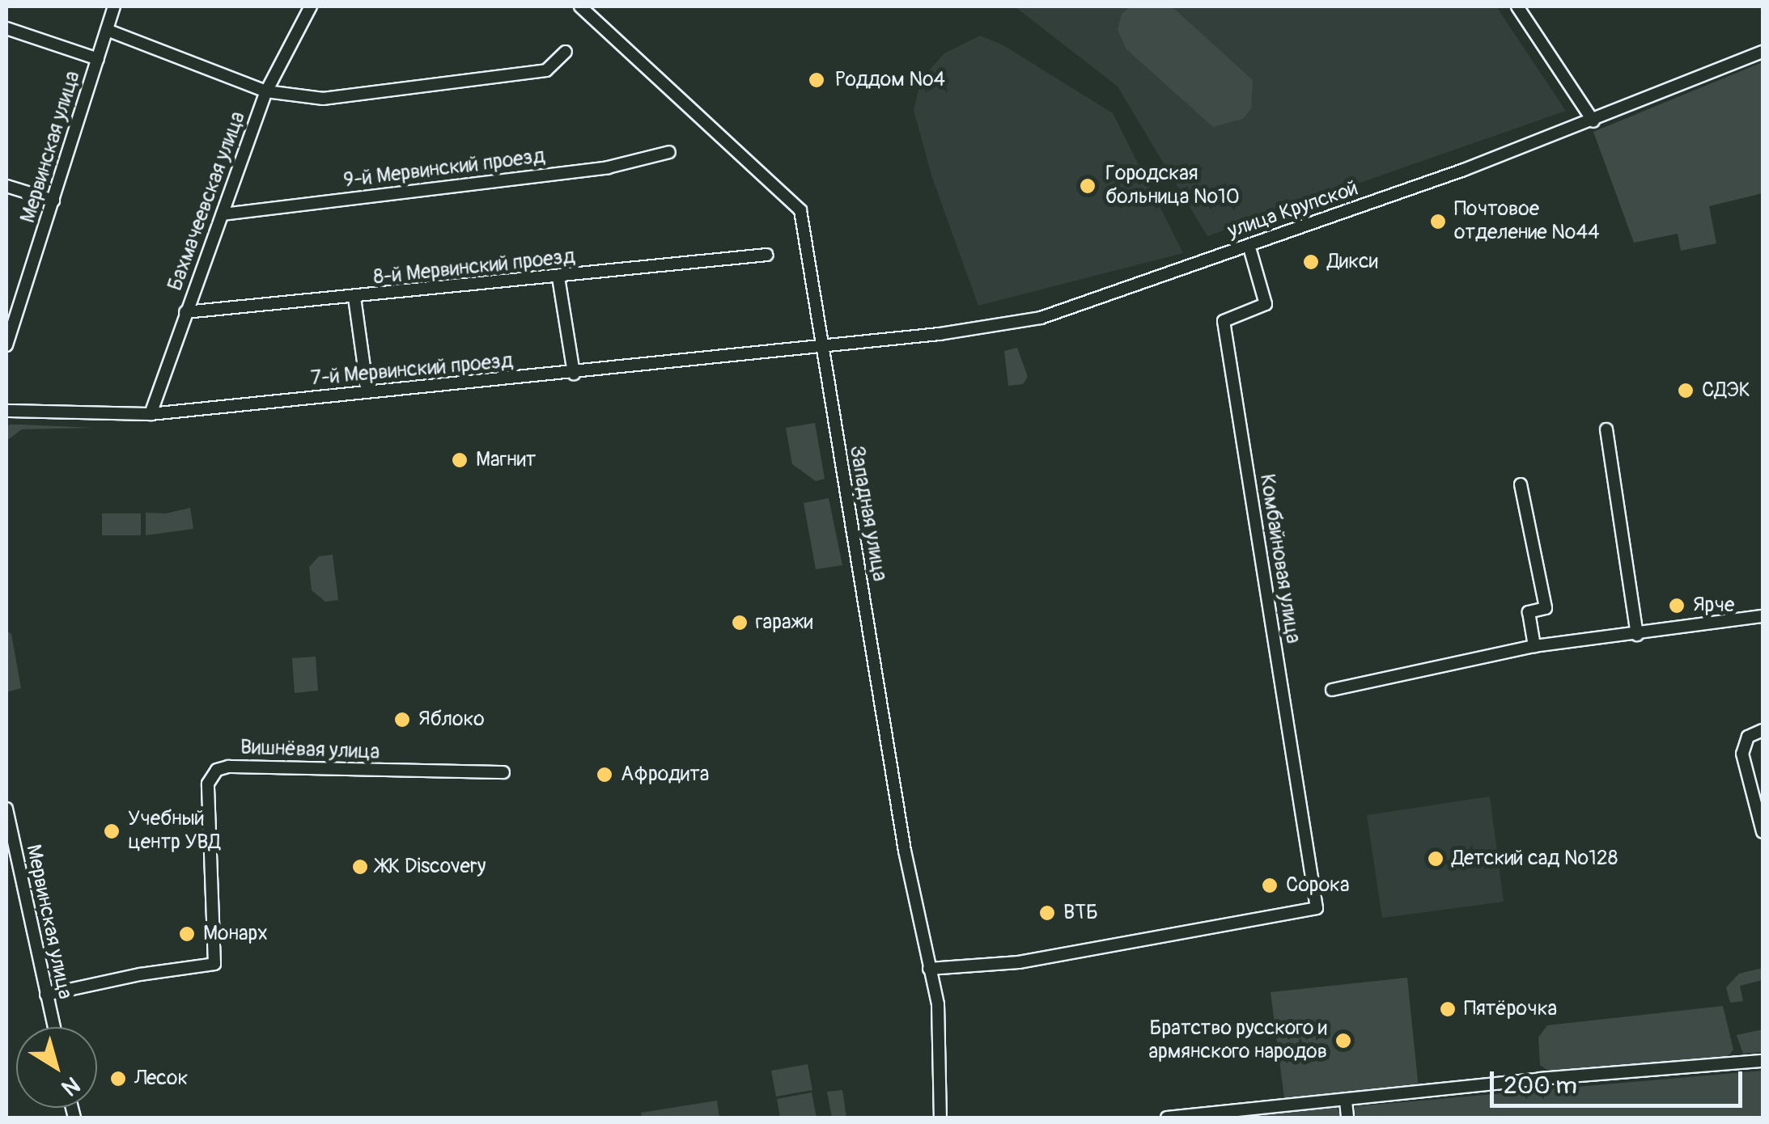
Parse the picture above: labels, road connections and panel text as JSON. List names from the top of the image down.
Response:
{
  "streets": {
    "street": [
      "Мервинская улица",
      "9-й Мервинский проезд",
      "Бахмачеевская улица",
      "улица Крупской",
      "8-й Мервинский проезд",
      "7-й Мервинский проезд",
      "Западная улица",
      "Комбайновая улица",
      "Вишнёвая улица"
    ]
  },
  "crossings": [
    ["Мервинская улица", "Вишнёвая улица"],
    ["9-й Мервинский проезд", "Бахмачеевская улица"],
    ["Бахмачеевская улица", "8-й Мервинский проезд"],
    ["Бахмачеевская улица", "7-й Мервинский проезд"],
    ["улица Крупской", "7-й Мервинский проезд"],
    ["улица Крупской", "Западная улица"],
    ["улица Крупской", "Комбайновая улица"],
    ["7-й Мервинский проезд", "Западная улица"],
    ["Западная улица", "Комбайновая улица"]
  ],
  "places": [
    "Роддом №4",
    "Городская больница №10",
    "Почтовое отделение №44",
    "Дикси",
    "СДЭК",
    "Магнит",
    "Ярче",
    "гаражи",
    "Яблоко",
    "Афродита",
    "Учебный центр УВД",
    "Детский сад №128",
    "ЖК Discovery",
    "Сорока",
    "ВТБ",
    "Монарх",
    "Пятёрочка",
    "Братство русского и армянского народов",
    "Лесок"
  ],
  "scale_bar": "200 m",
  "north": "bottom right"
}
